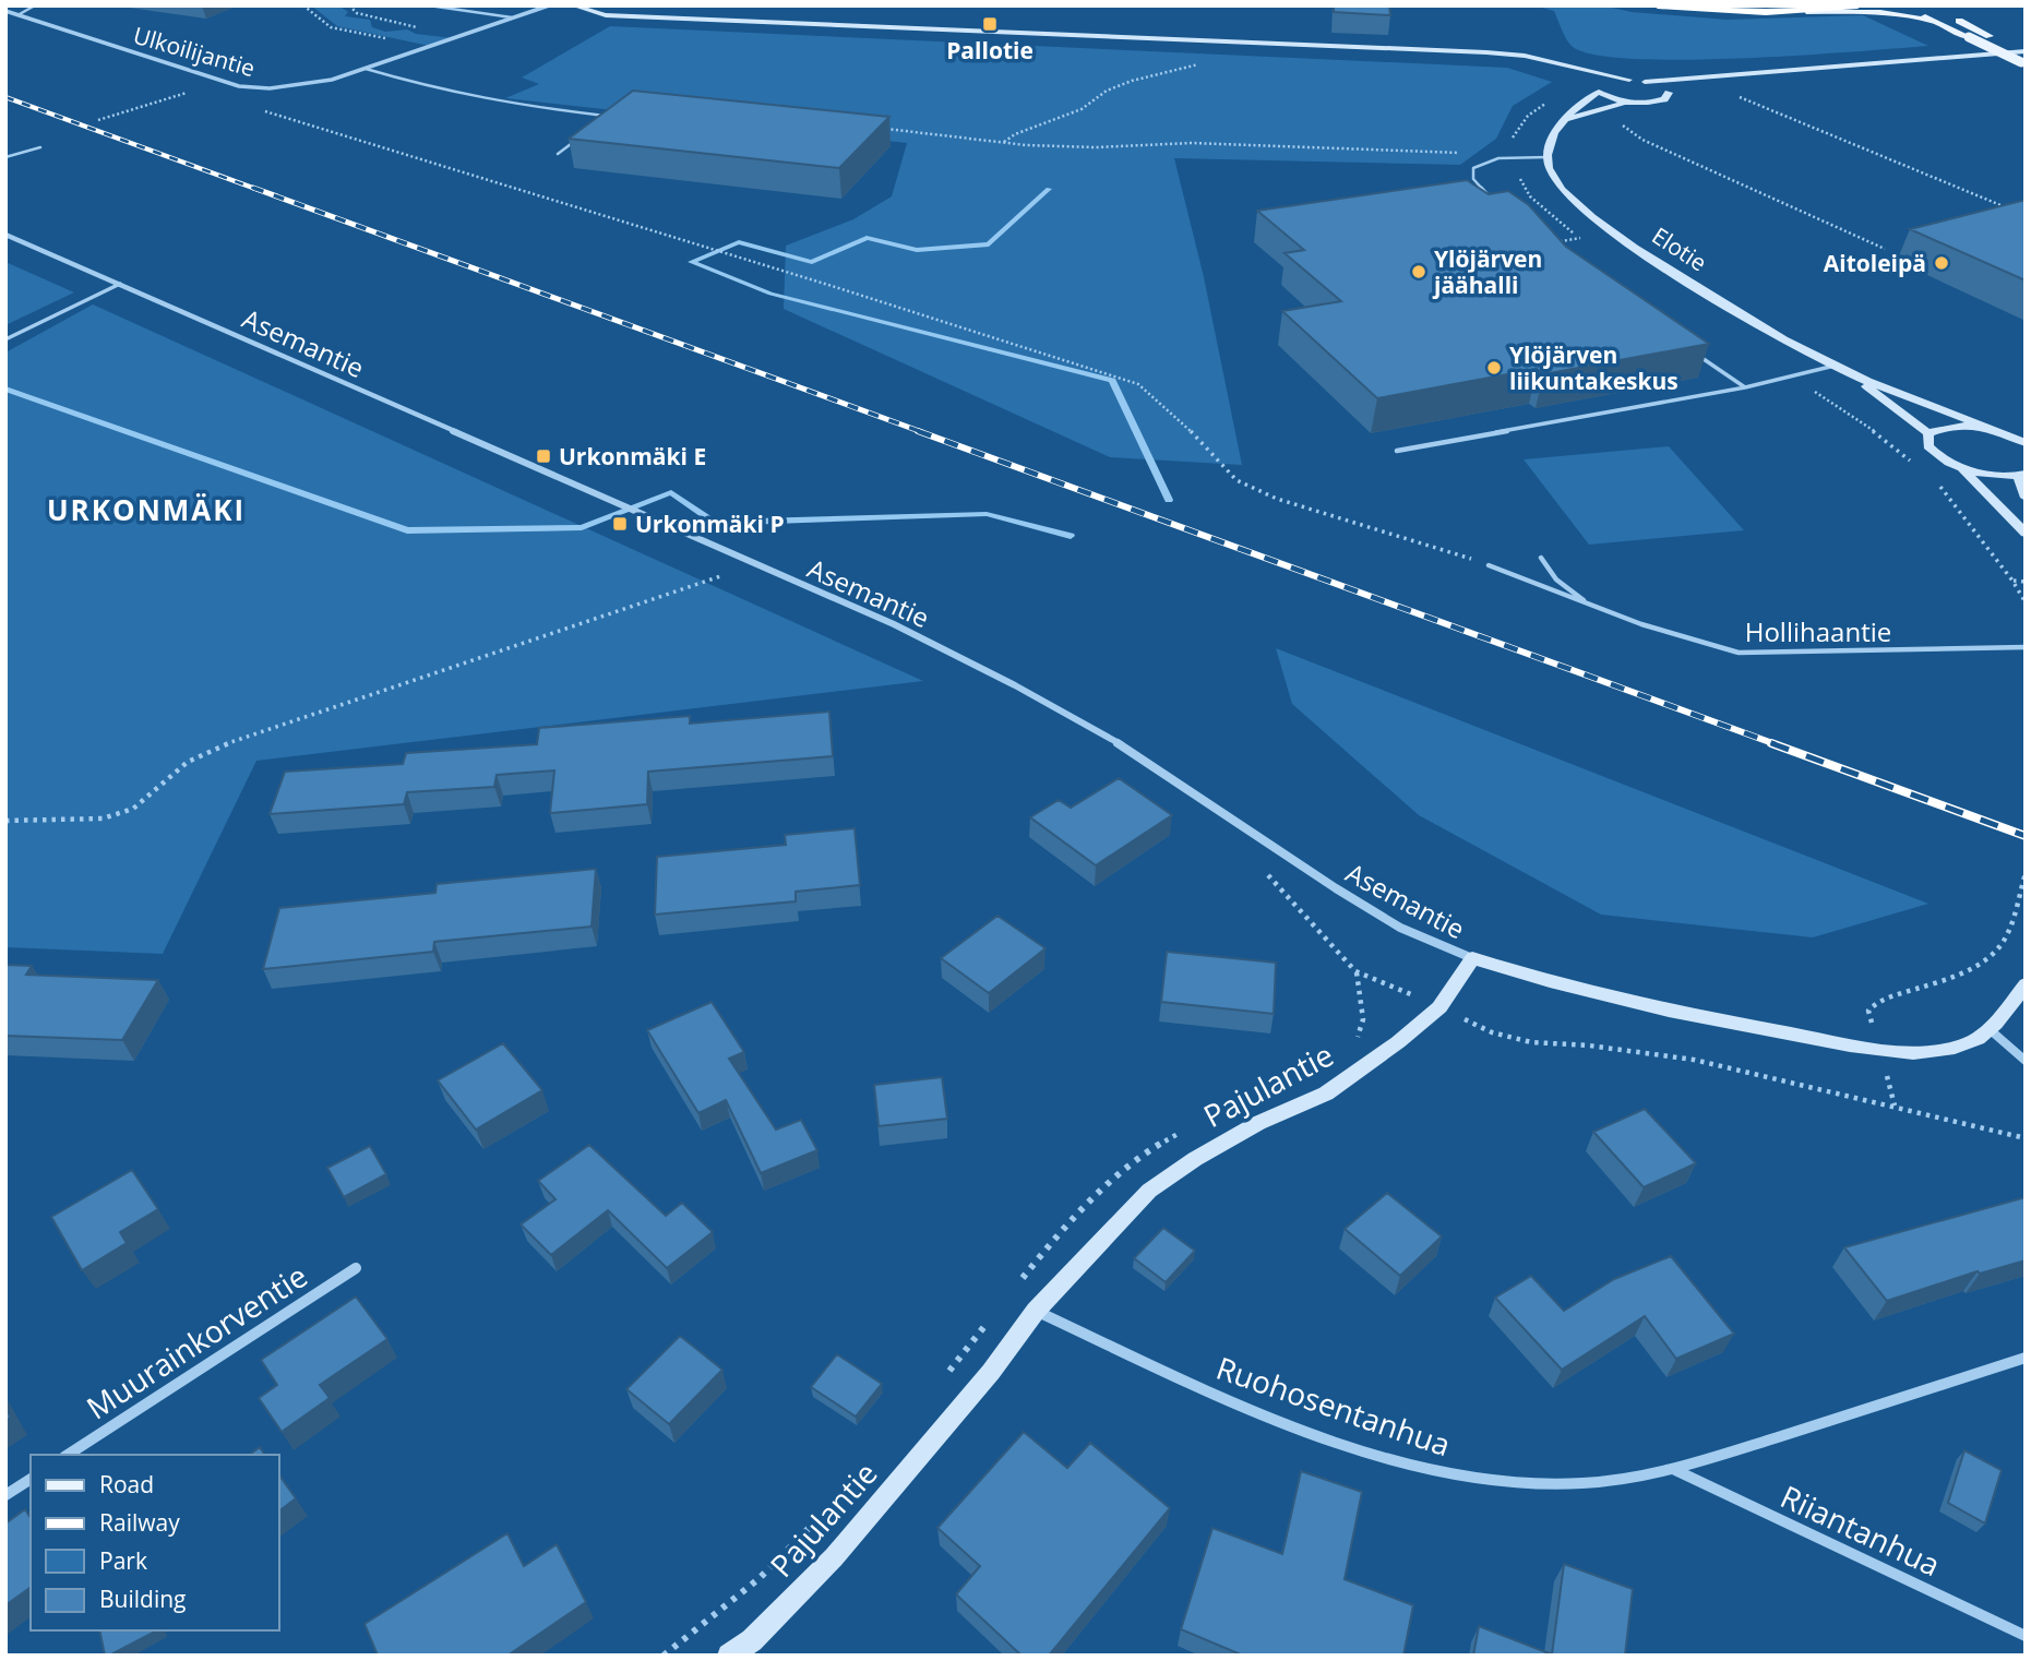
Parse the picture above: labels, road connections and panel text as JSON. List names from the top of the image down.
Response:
{
  "streets": {
    "street": [
      "Ulkoilijantie",
      "Elotie",
      "Asemantie",
      "Pajulantie",
      "Muurainkorventie",
      "Ruohosentanhua",
      "Riiantanhua"
    ],
    "lane": ["Hollihaantie"]
  },
  "crossings": [
    ["Asemantie", "Pajulantie"],
    ["Pajulantie", "Ruohosentanhua"],
    ["Ruohosentanhua", "Riiantanhua"]
  ],
  "districts": ["URKONMÄKI"],
  "places": {
    "transit": ["Pallotie", "Urkonmäki E", "Urkonmäki P"],
    "other": ["Aitoleipä", "Ylöjärven jäähalli", "Ylöjärven liikuntakeskus"]
  },
  "legend": [
    "Road",
    "Railway",
    "Park",
    "Building"
  ]
}
